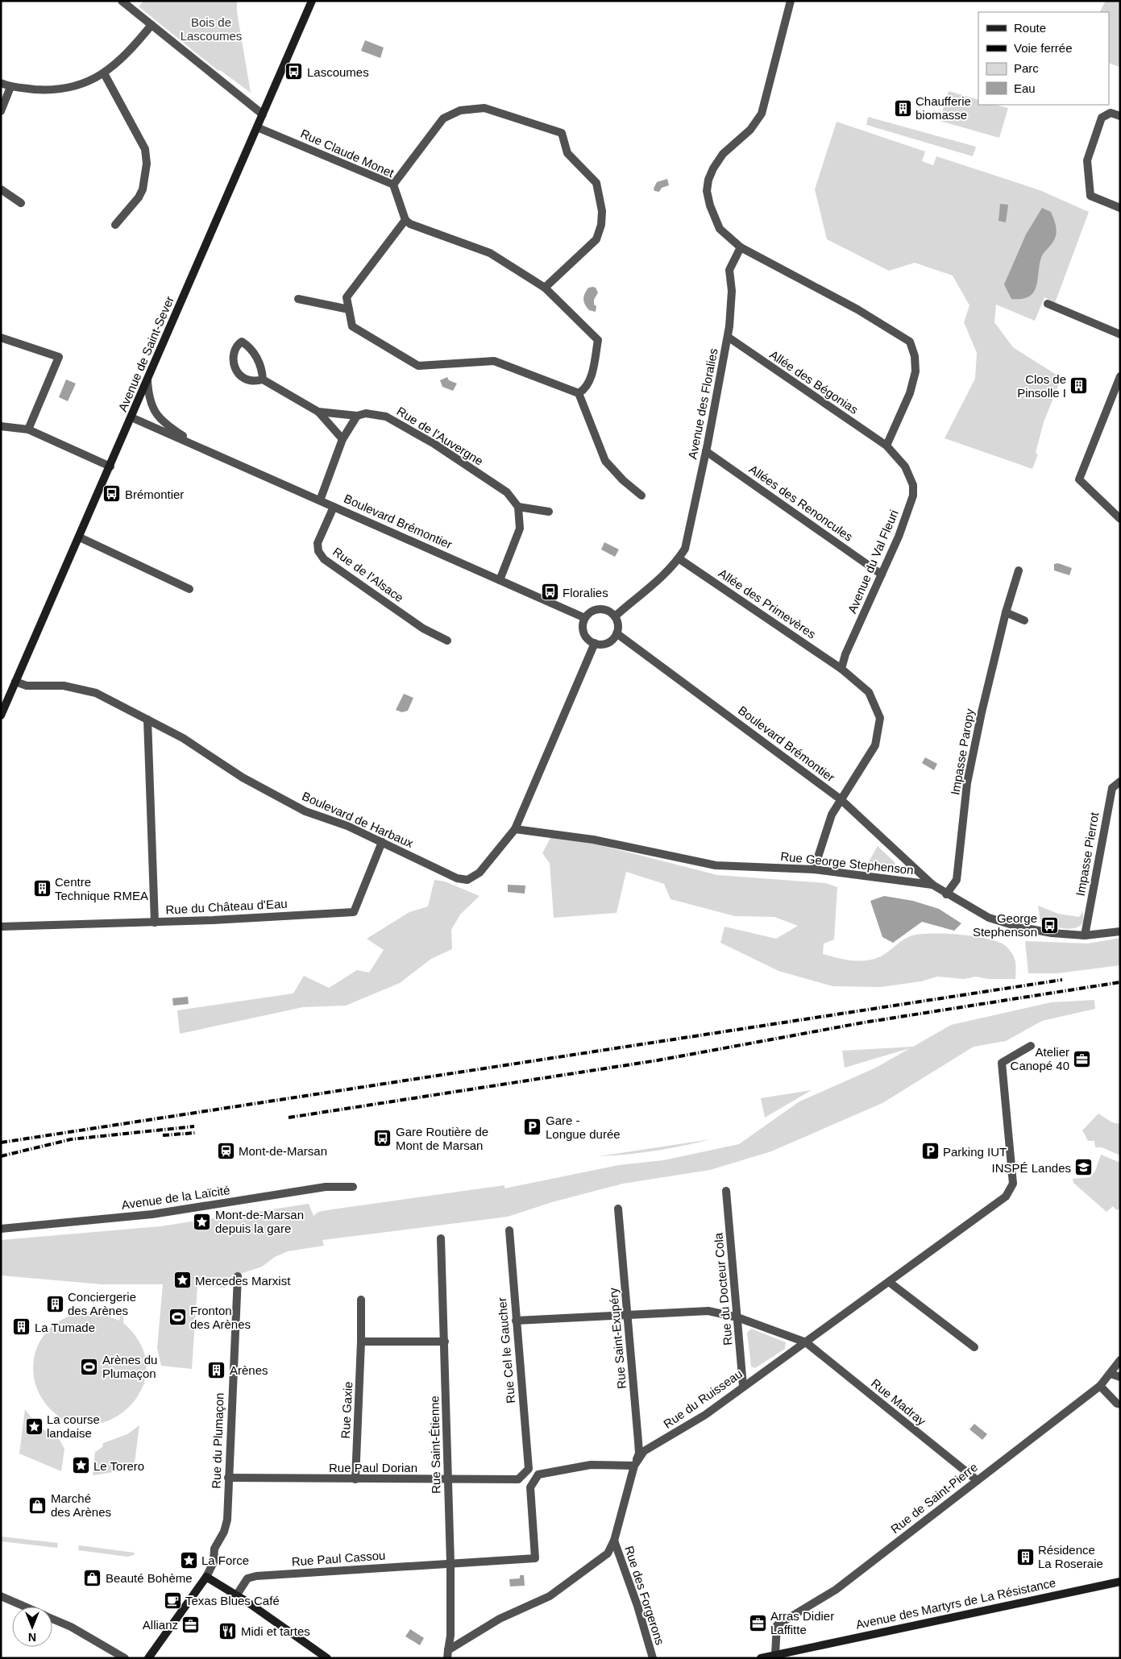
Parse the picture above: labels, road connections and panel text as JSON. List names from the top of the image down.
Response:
{
  "streets": {
    "main road": ["Avenue de Saint-Sever", "Avenue des Martyrs de La Résistance"],
    "street": [
      "Rue Claude Monet",
      "Allée des Bégonias",
      "Avenue des Floralies",
      "Rue de l'Auvergne",
      "Allées des Renoncules",
      "Boulevard Brémontier",
      "Avenue du Val Fleuri",
      "Rue de l'Alsace",
      "Allée des Primevères",
      "Impasse Paropy",
      "Boulevard de Harbaux",
      "Impasse Pierrot",
      "Rue George Stephenson",
      "Rue du Château d'Eau",
      "Avenue de la Laïcité",
      "Rue du Docteur Cola",
      "Rue Saint-Exupéry",
      "Rue Cel le Gaucher",
      "Rue du Ruisseau",
      "Rue Madray",
      "Rue Gaxie",
      "Rue du Plumaçon",
      "Rue Saint-Étienne",
      "Rue Paul Dorian",
      "Rue de Saint-Pierre",
      "Rue Paul Cassou",
      "Rue des Forgerons"
    ]
  },
  "crossings": [
    ["Rue Claude Monet", "Avenue de Saint-Sever"],
    ["Avenue de Saint-Sever", "Boulevard Brémontier"],
    ["Avenue de Saint-Sever", "Boulevard de Harbaux"],
    ["Allée des Bégonias", "Avenue des Floralies"],
    ["Allée des Bégonias", "Avenue du Val Fleuri"],
    ["Avenue des Floralies", "Allées des Renoncules"],
    ["Avenue des Floralies", "Boulevard Brémontier"],
    ["Avenue des Floralies", "Allée des Primevères"],
    ["Avenue des Floralies", "Boulevard de Harbaux"],
    ["Allées des Renoncules", "Avenue du Val Fleuri"],
    ["Boulevard Brémontier", "Rue de l'Alsace"],
    ["Boulevard Brémontier", "Boulevard de Harbaux"],
    ["Boulevard Brémontier", "Rue George Stephenson"],
    ["Avenue du Val Fleuri", "Allée des Primevères"],
    ["Impasse Paropy", "Rue George Stephenson"],
    ["Boulevard de Harbaux", "Rue George Stephenson"],
    ["Boulevard de Harbaux", "Rue du Château d'Eau"],
    ["Impasse Pierrot", "Rue George Stephenson"],
    ["Rue du Docteur Cola", "Rue du Ruisseau"],
    ["Rue Saint-Exupéry", "Rue du Ruisseau"],
    ["Rue du Ruisseau", "Rue Madray"],
    ["Rue du Ruisseau", "Rue Saint-Étienne"],
    ["Rue du Ruisseau", "Rue des Forgerons"],
    ["Rue Madray", "Rue de Saint-Pierre"],
    ["Rue Gaxie", "Rue Paul Dorian"],
    ["Rue du Plumaçon", "Rue Paul Dorian"],
    ["Rue Saint-Étienne", "Rue Paul Dorian"],
    ["Rue Saint-Étienne", "Rue Paul Cassou"],
    ["Rue de Saint-Pierre", "Avenue des Martyrs de La Résistance"]
  ],
  "parks": ["Bois de Lascoumes"],
  "places": {
    "bus stop": [
      "Lascoumes",
      "Brémontier",
      "Floralies",
      "George Stephenson",
      "Gare Routière de Mont de Marsan"
    ],
    "building": [
      "Chaufferie biomasse",
      "Clos de Pinsolle I",
      "Centre Technique RMEA",
      "Conciergerie des Arènes",
      "La Tumade",
      "Arènes",
      "Résidence La Roseraie"
    ],
    "office": ["Atelier Canopé 40", "Arras Didier Laffitte", "Allianz"],
    "parking": ["Gare - Longue durée", "Parking IUT"],
    "station": ["Mont-de-Marsan"],
    "school or university": ["INSPÉ Landes"],
    "place": [
      "Mont-de-Marsan depuis la gare",
      "Mercedes Marxist",
      "La course landaise",
      "Le Torero",
      "La Force"
    ],
    "sports": ["Fronton des Arènes", "Arènes du Plumaçon"],
    "shop": ["Marché des Arènes", "Beauté Bohème"],
    "cafe": ["Texas Blues Café"],
    "restaurant": ["Midi et tartes"]
  },
  "legend": [
    "Route",
    "Voie ferrée",
    "Parc",
    "Eau"
  ],
  "north": "bottom"
}
